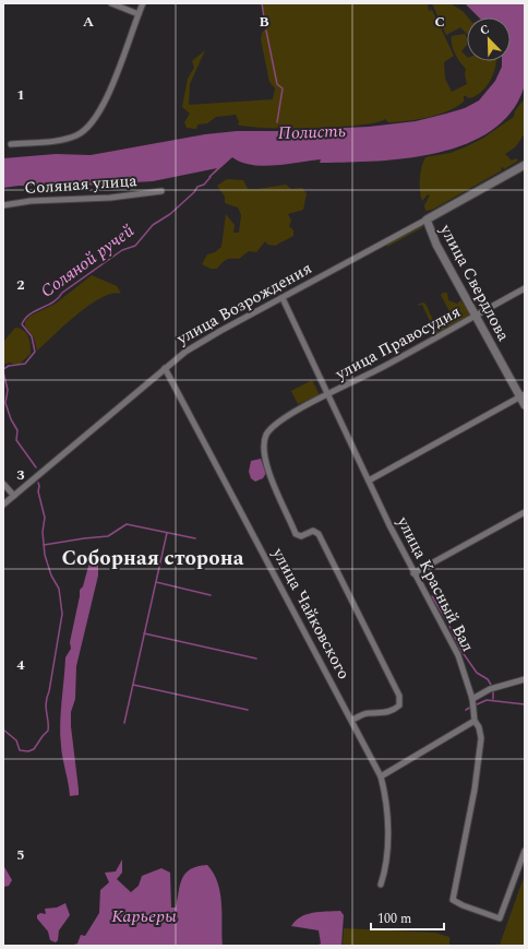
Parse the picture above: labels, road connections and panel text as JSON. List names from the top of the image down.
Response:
{
  "streets": {
    "street": [
      "Соляная улица",
      "улица Свердлова",
      "улица Возрождения",
      "улица Правосудия",
      "улица Красный Вал",
      "улица Чайковского"
    ]
  },
  "crossings": [
    ["улица Свердлова", "улица Возрождения"],
    ["улица Свердлова", "улица Правосудия"],
    ["улица Возрождения", "улица Красный Вал"],
    ["улица Возрождения", "улица Чайковского"],
    ["улица Правосудия", "улица Красный Вал"],
    ["улица Правосудия", "улица Чайковского"]
  ],
  "districts": ["Соборная сторона"],
  "water": ["Полисть", "Соляной ручей", "Карьеры"],
  "scale_bar": "100 m",
  "north": "top left",
  "grid": {
    "columns": ["A", "B", "C"],
    "rows": [
      "1",
      "2",
      "3",
      "4",
      "5"
    ]
  }
}
